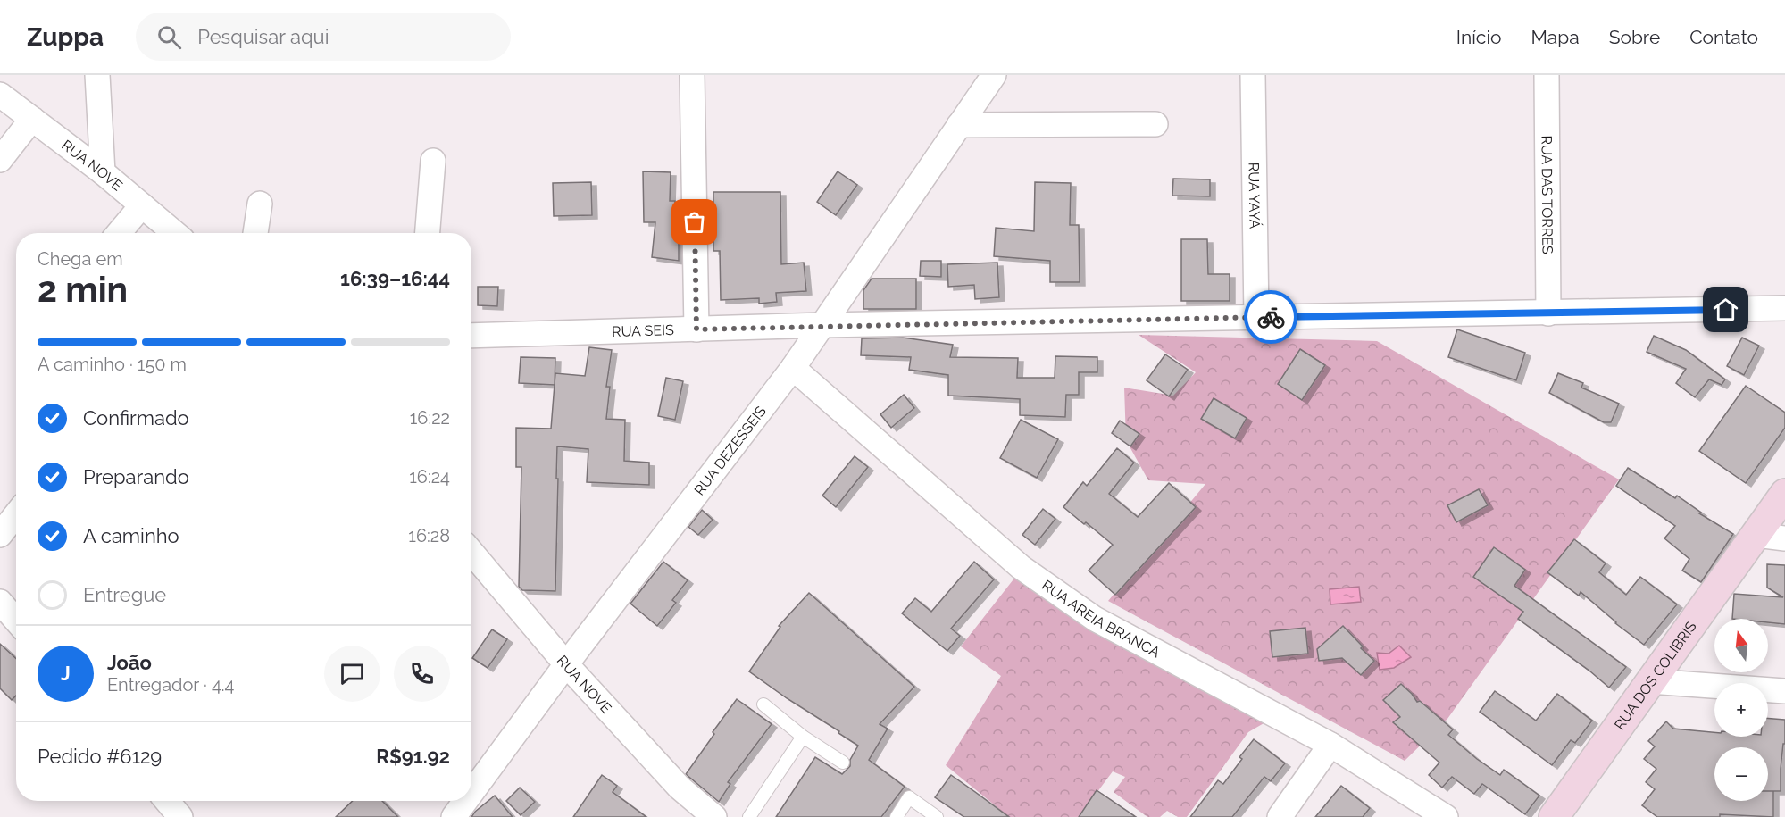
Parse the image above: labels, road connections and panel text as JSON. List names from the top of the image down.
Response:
{
  "streets": {
    "street": [
      "RUA NOVE",
      "RUA DAS TORRES",
      "RUA YAYÁ",
      "RUA SEIS",
      "RUA DEZESSEIS",
      "RUA AREIA BRANCA",
      "RUA DOS COLIBRIS"
    ]
  },
  "crossings": [
    ["RUA NOVE", "RUA DEZESSEIS"],
    ["RUA DAS TORRES", "RUA SEIS"],
    ["RUA YAYÁ", "RUA SEIS"],
    ["RUA SEIS", "RUA DEZESSEIS"],
    ["RUA DEZESSEIS", "RUA AREIA BRANCA"]
  ],
  "north": "top",
  "page": {
    "header": "Zuppa",
    "search": "Pesquisar aqui",
    "nav": [
      "Início",
      "Mapa",
      "Sobre",
      "Contato"
    ],
    "heading": ["2 min", "Chega em", "16:39–16:44"],
    "panel": [
      "João",
      "Entregador · 4.4",
      "Pedido #6129",
      "R$91.92"
    ],
    "bar": "A caminho · 150 m",
    "list": [
      ["Confirmado", "16:22"],
      ["Preparando", "16:24"],
      ["A caminho", "16:28"],
      "Entregue"
    ],
    "map_buttons": ["+", "−"],
    "round": "J"
  }
}
